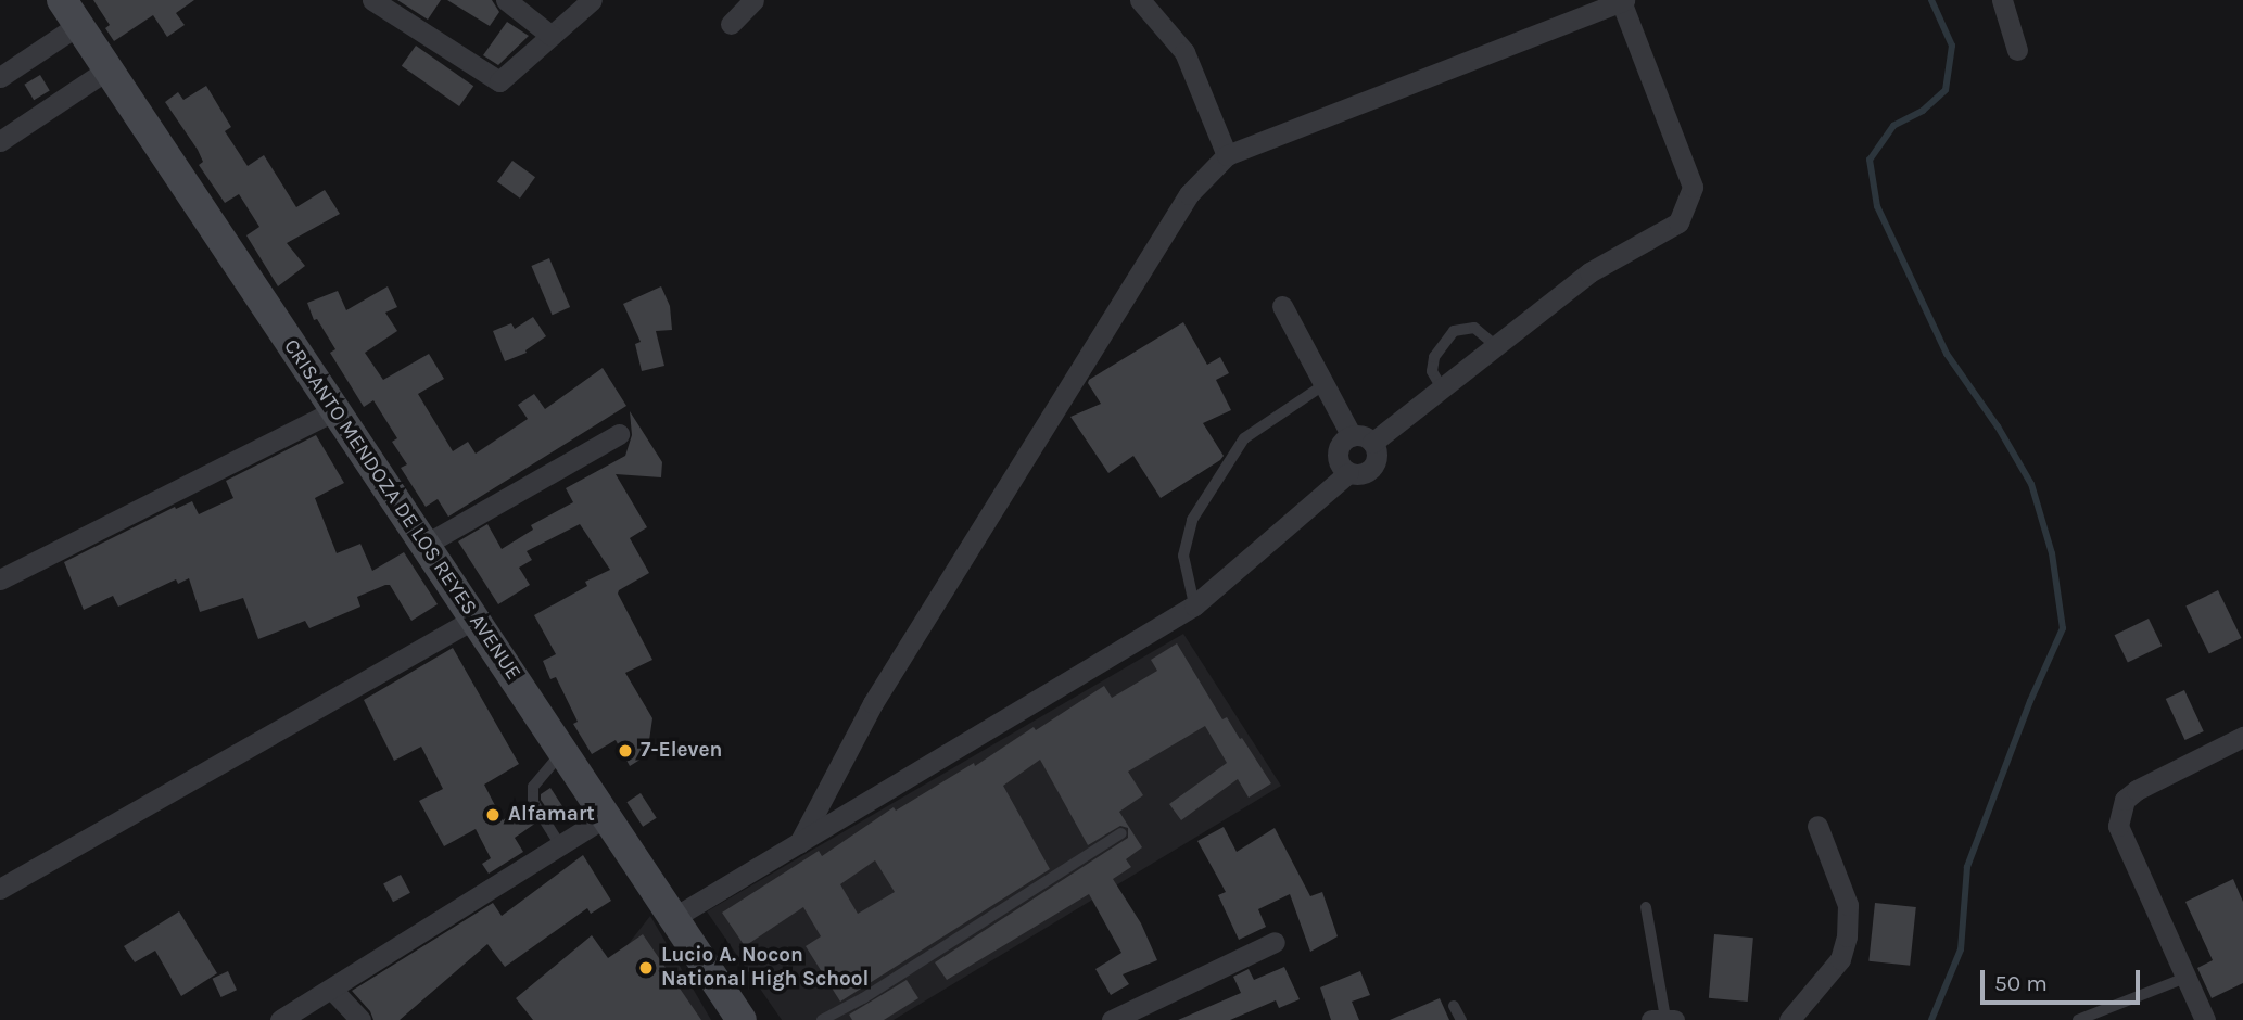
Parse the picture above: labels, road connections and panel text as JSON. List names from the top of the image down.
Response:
{
  "streets": {
    "main road": ["CRISANTO MENDOZA DE LOS REYES AVENUE"]
  },
  "places": ["7-Eleven", "Alfamart", "Lucio A. Nocon National High School"],
  "scale_bar": "50 m"
}
